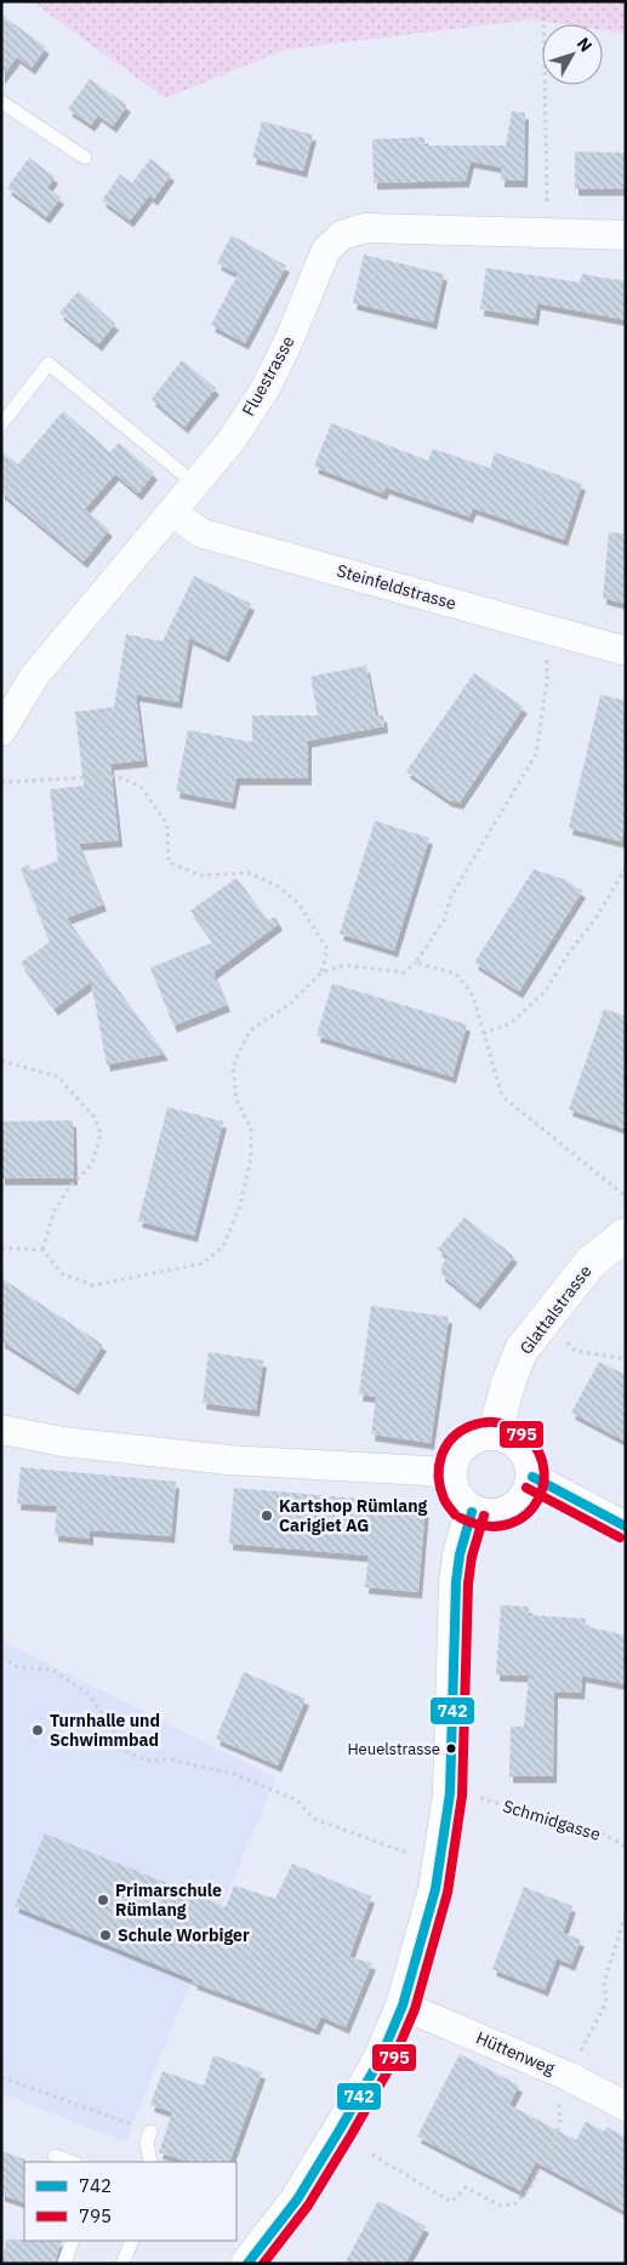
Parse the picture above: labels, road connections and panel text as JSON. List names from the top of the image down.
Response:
{
  "streets": {
    "street": [
      "Fluestrasse",
      "Steinfeldstrasse",
      "Glattalstrasse",
      "Hüttenweg"
    ],
    "path": ["Schmidgasse"]
  },
  "crossings": [
    ["Fluestrasse", "Steinfeldstrasse"]
  ],
  "places": [
    "Kartshop Rümlang Carigiet AG",
    "Turnhalle und Schwimmbad",
    "Heuelstrasse",
    "Primarschule Rümlang",
    "Schule Worbiger"
  ],
  "lines": ["transit line 795", "transit line 742"],
  "legend": ["742", "795"],
  "north": "top right"
}
